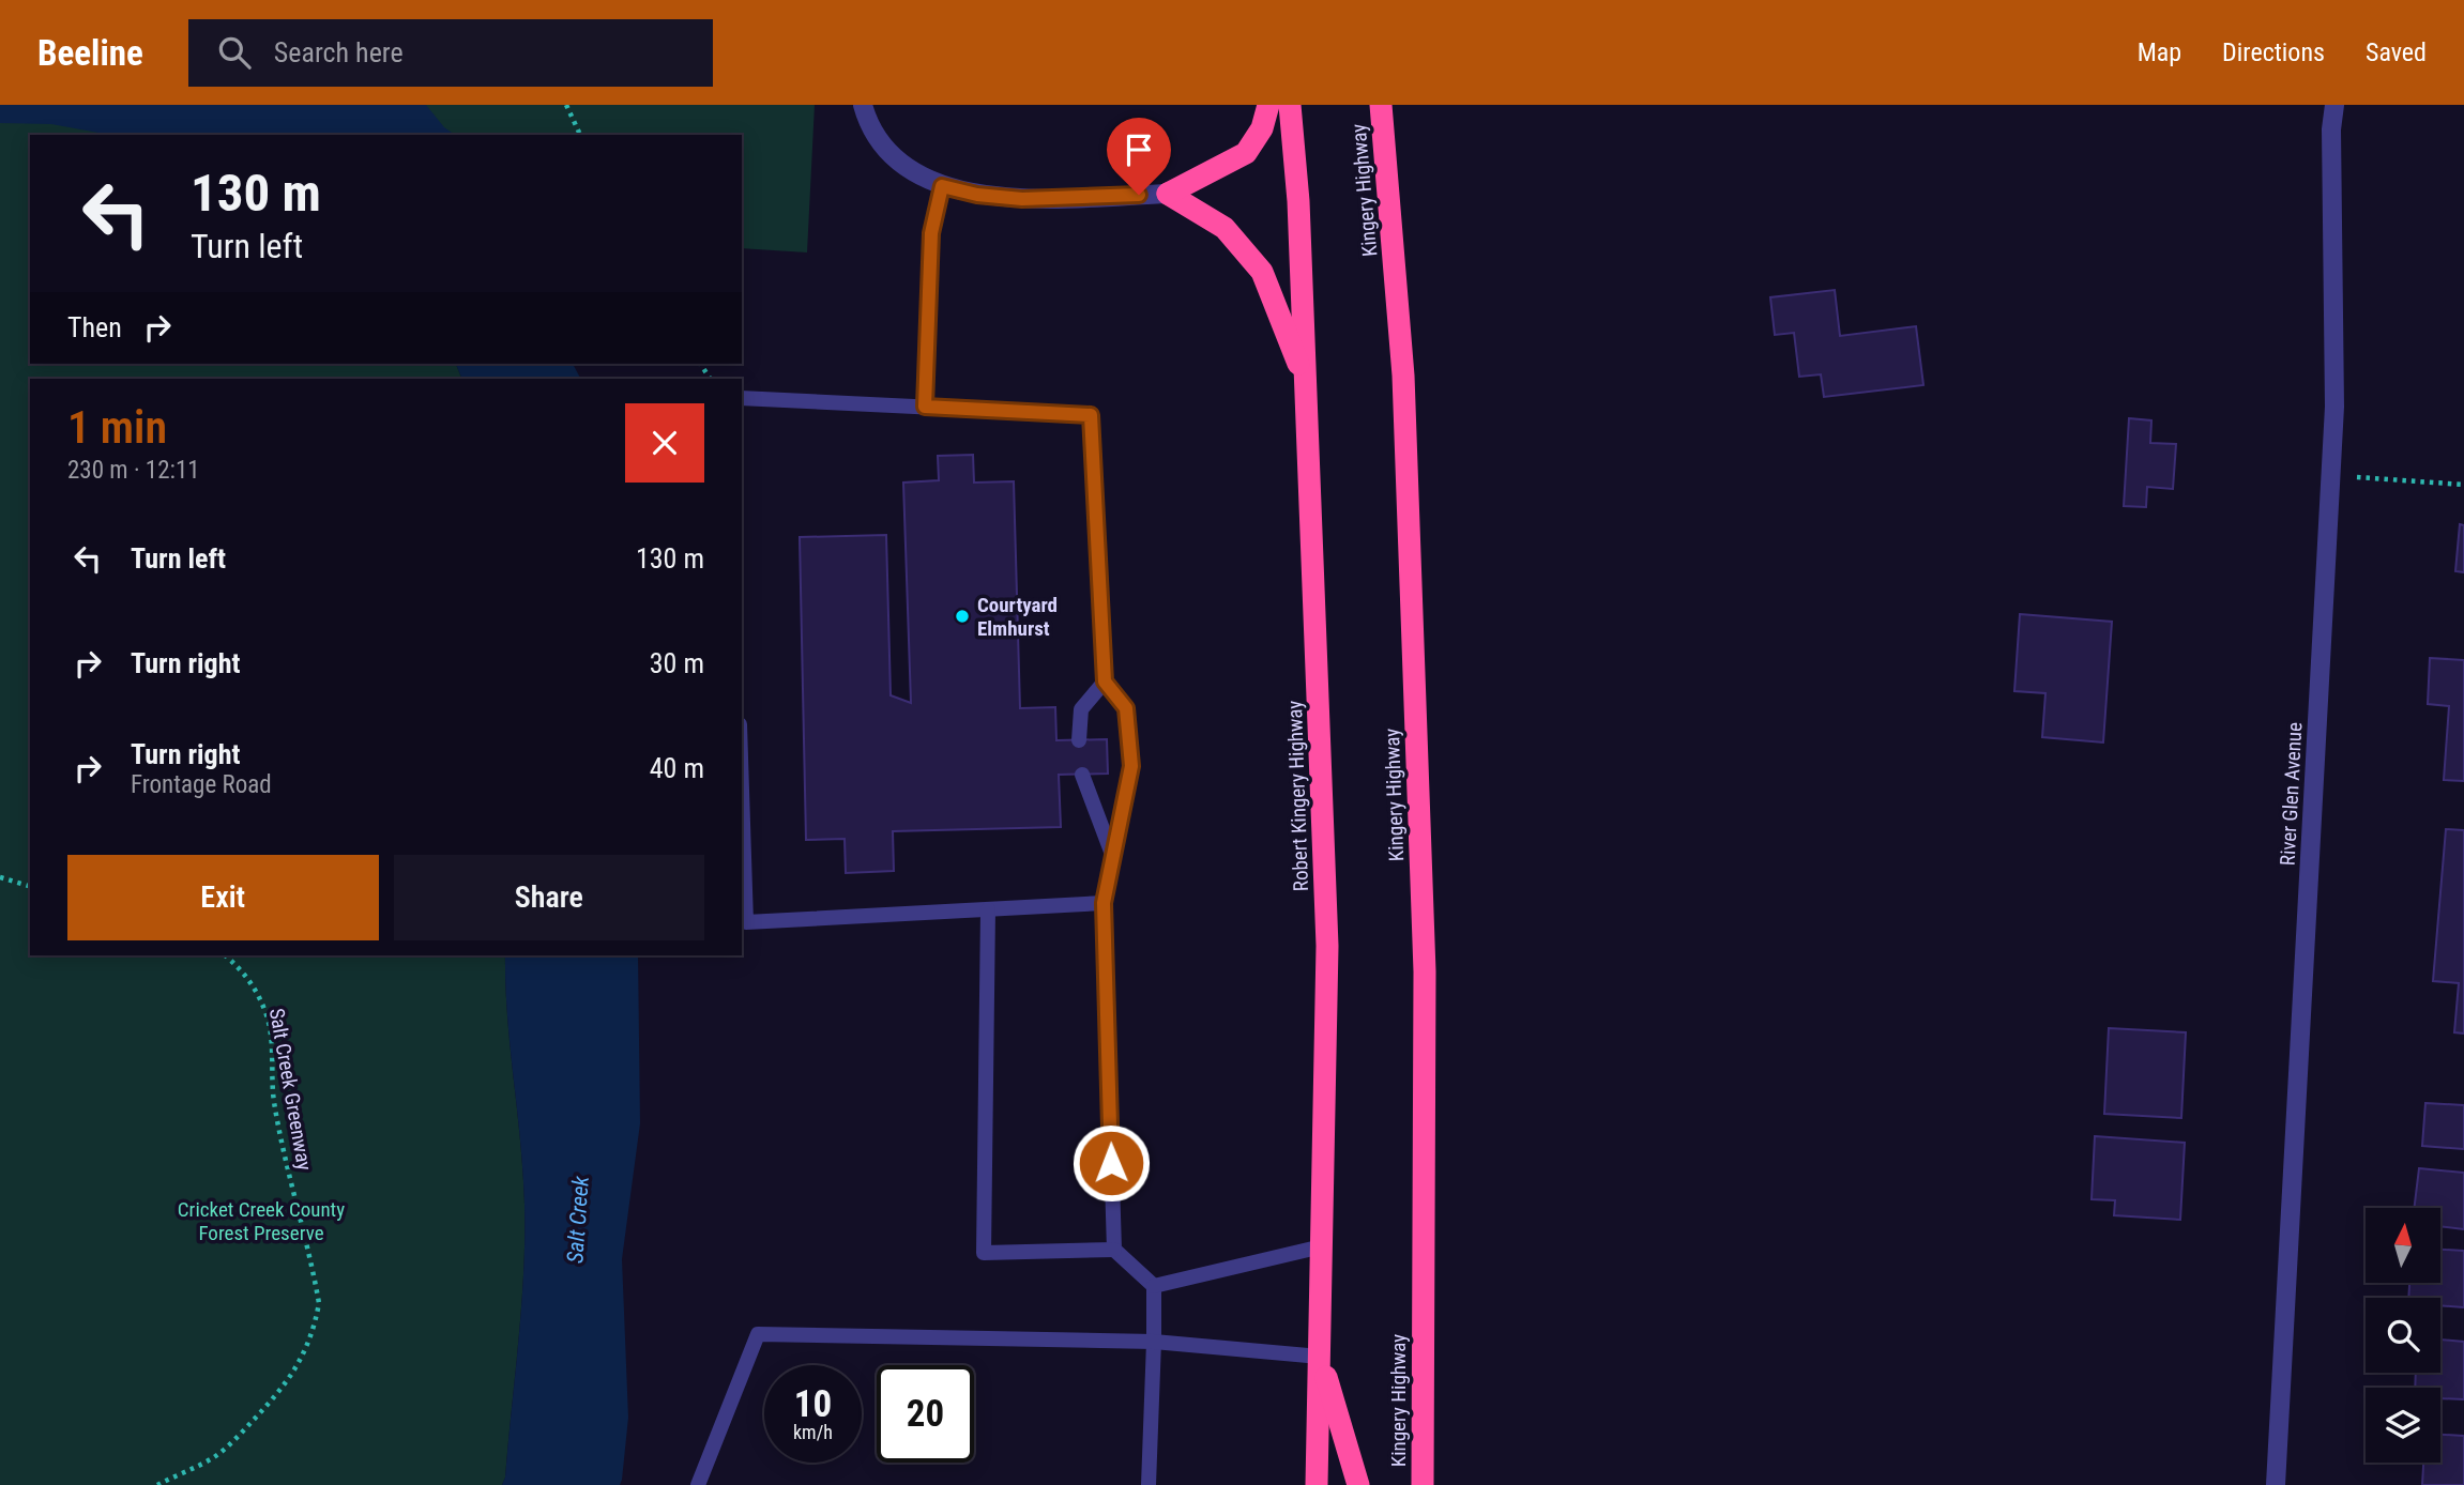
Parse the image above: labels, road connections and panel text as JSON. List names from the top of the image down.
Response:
{
  "streets": {
    "highway": ["Kingery Highway", "Robert Kingery Highway"],
    "street": ["River Glen Avenue"],
    "path": ["Salt Creek Greenway"]
  },
  "water": ["Salt Creek"],
  "parks": ["Cricket Creek County Forest Preserve"],
  "places": ["Courtyard Elmhurst"],
  "north": "top",
  "page": {
    "header": "Beeline",
    "search": "Search here",
    "nav": ["Map", "Directions", "Saved"],
    "turn": ["130 m", "Turn left"],
    "then": "Then",
    "heading": ["1 min", "230 m · 12:11"],
    "list": [
      {
        "name": "Turn left",
        "value": "130 m"
      },
      {
        "name": "Turn right",
        "value": "30 m"
      },
      {
        "name": "Turn right",
        "note": "Frontage Road",
        "value": "40 m"
      }
    ],
    "buttons": ["Exit", "Share"],
    "speed": "10 km/h",
    "limit": "20"
  }
}
